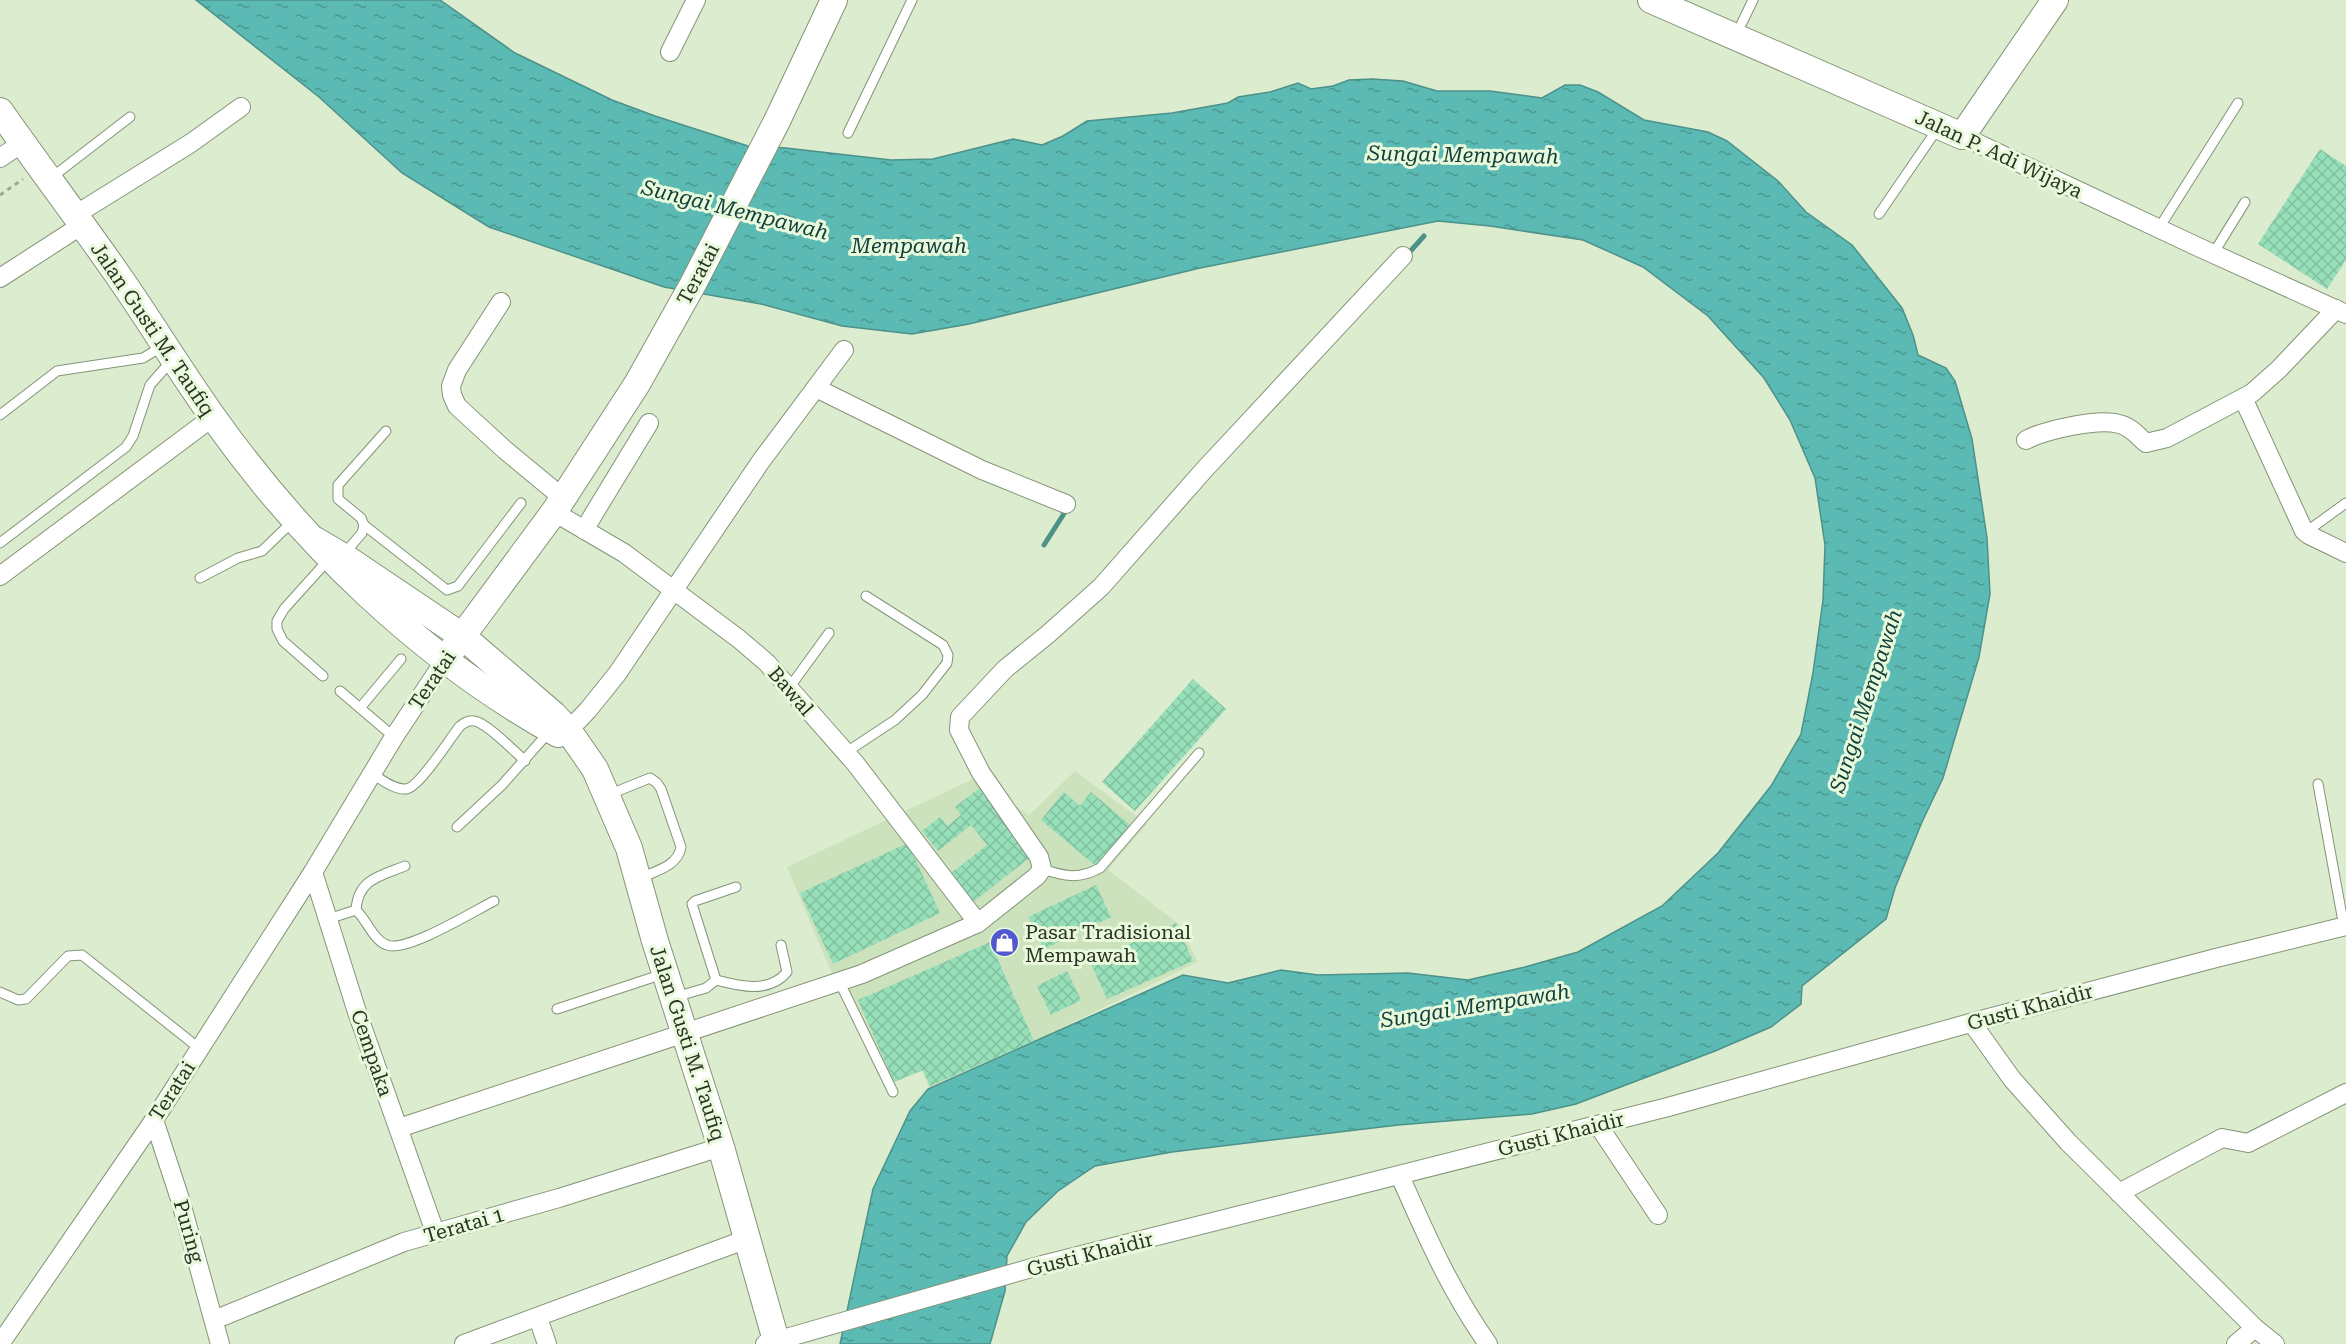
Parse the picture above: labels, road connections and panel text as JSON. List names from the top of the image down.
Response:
{
  "streets": {
    "main road": ["Jalan P. Adi Wijaya", "Teratai", "Jalan Gusti M. Taufiq"],
    "street": [
      "Bawal",
      "Gusti Khaidir",
      "Cempaka",
      "Teratai 1",
      "Puring"
    ]
  },
  "crossings": [
    ["Teratai", "Jalan Gusti M. Taufiq"],
    ["Teratai", "Bawal"],
    ["Teratai", "Cempaka"],
    ["Teratai", "Puring"],
    ["Jalan Gusti M. Taufiq", "Gusti Khaidir"],
    ["Jalan Gusti M. Taufiq", "Teratai 1"],
    ["Cempaka", "Teratai 1"],
    ["Teratai 1", "Puring"]
  ],
  "water": ["Sungai Mempawah", "Mempawah"],
  "places": {
    "shop": ["Pasar Tradisional Mempawah"]
  }
}
